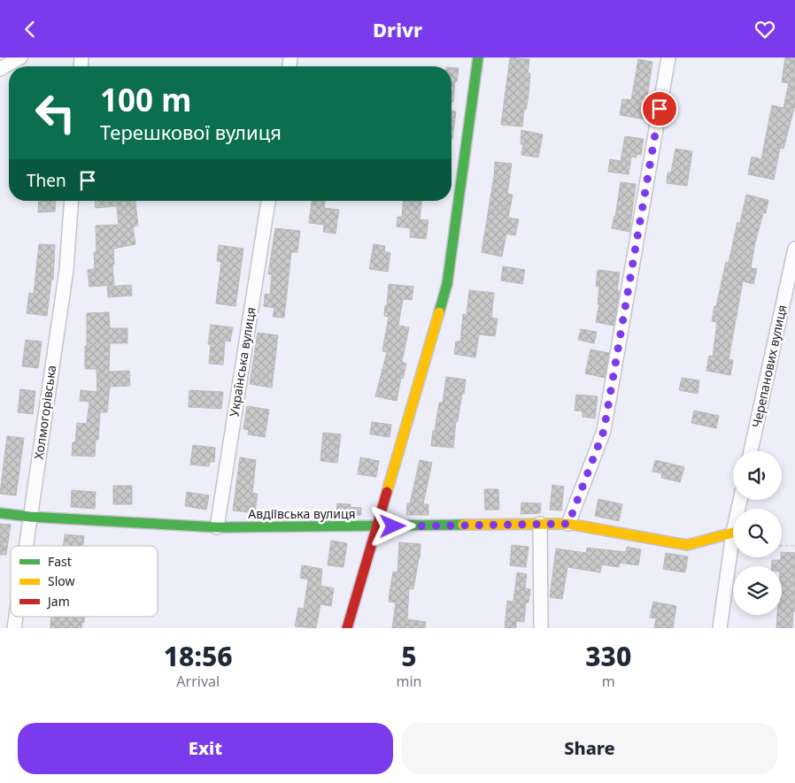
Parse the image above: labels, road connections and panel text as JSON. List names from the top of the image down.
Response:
{
  "streets": {
    "street": [
      "Українська вулиця",
      "Черепанових вулиця",
      "Холмогорівська",
      "Авдіївська вулиця"
    ]
  },
  "crossings": [
    ["Українська вулиця", "Авдіївська вулиця"],
    ["Холмогорівська", "Авдіївська вулиця"]
  ],
  "legend": ["Fast", "Slow", "Jam"],
  "page": {
    "header": "Drivr",
    "turn": ["100 m", "Терешкової вулиця"],
    "then": "Then",
    "eta": [
      "18:56",
      "Arrival",
      "5",
      "min",
      "330",
      "m"
    ],
    "buttons": ["Exit", "Share"]
  }
}
